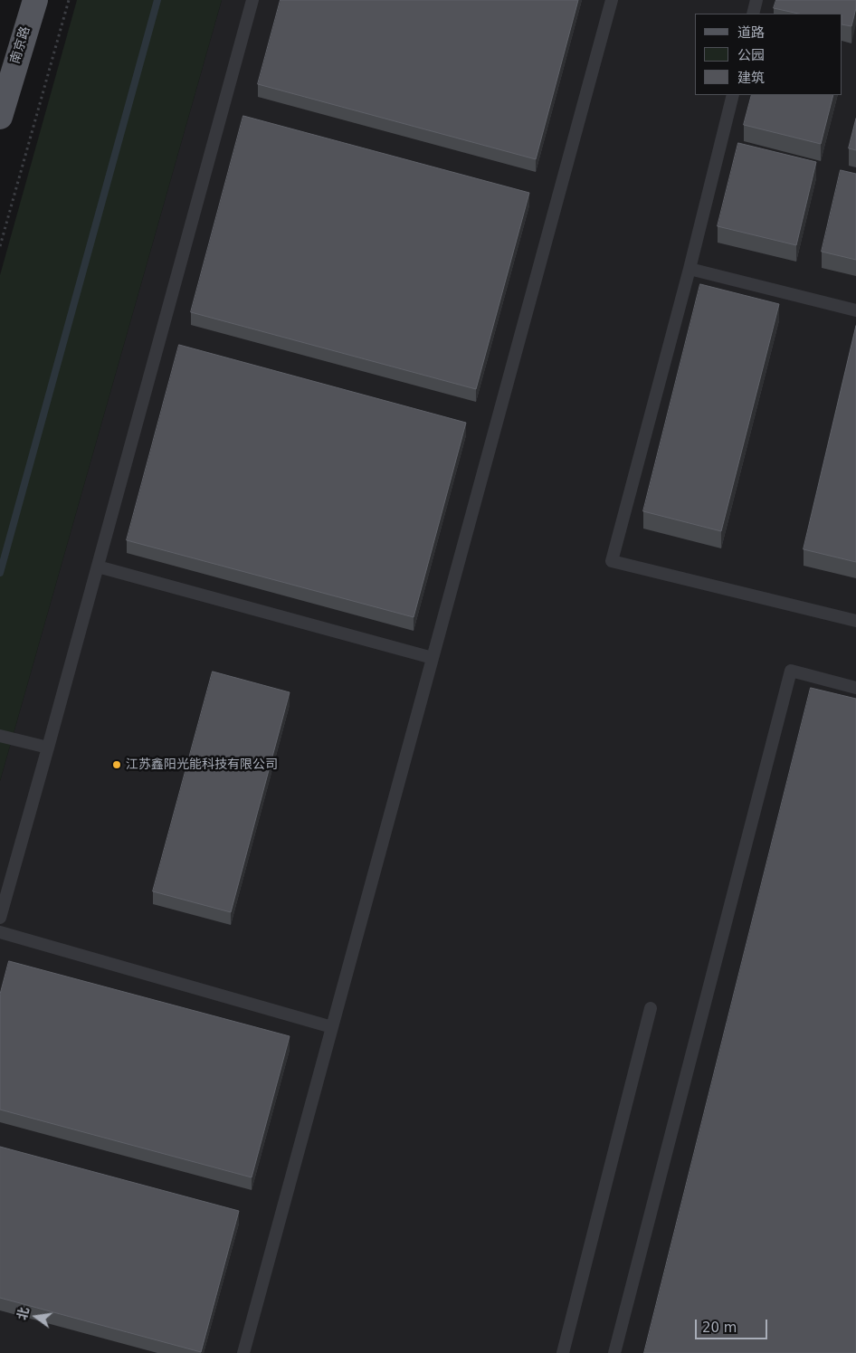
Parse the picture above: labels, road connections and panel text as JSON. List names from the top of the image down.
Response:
{
  "streets": {
    "main road": ["南京路"]
  },
  "places": ["江苏鑫阳光能科技有限公司"],
  "legend": ["道路", "公园", "建筑"],
  "scale_bar": "20 m",
  "north": "left"
}
